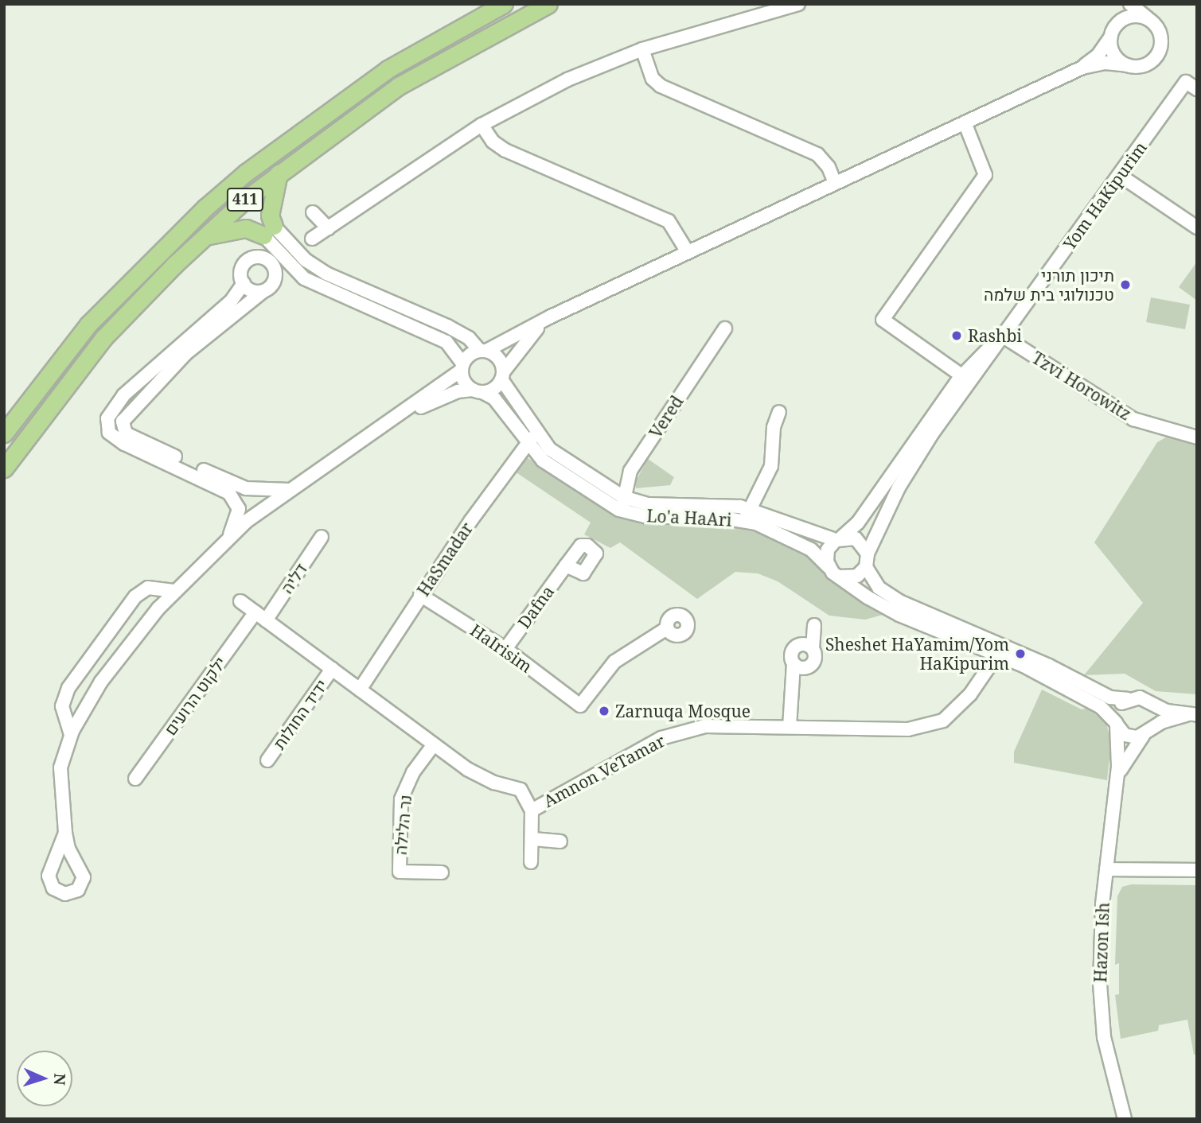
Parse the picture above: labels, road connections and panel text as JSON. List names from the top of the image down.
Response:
{
  "streets": {
    "main road": ["411"],
    "street": [
      "Yom HaKipurim",
      "Tzvi Horowitz",
      "Vered",
      "Lo'a HaAri",
      "HaSmadar",
      "דליה",
      "Dafna",
      "HaIrisim",
      "ילקוט הרועים",
      "ידיד החולות",
      "Amnon VeTamar",
      "נר הלילה",
      "Hazon Ish"
    ]
  },
  "crossings": [
    ["Yom HaKipurim", "Tzvi Horowitz"],
    ["Yom HaKipurim", "Lo'a HaAri"],
    ["Vered", "Lo'a HaAri"],
    ["Lo'a HaAri", "HaSmadar"],
    ["HaSmadar", "HaIrisim"],
    ["HaSmadar", "Amnon VeTamar"],
    ["דליה", "ילקוט הרועים"],
    ["דליה", "Amnon VeTamar"],
    ["Dafna", "HaIrisim"],
    ["ילקוט הרועים", "Amnon VeTamar"],
    ["ידיד החולות", "Amnon VeTamar"],
    ["Amnon VeTamar", "נר הלילה"]
  ],
  "places": [
    "תיכון תורני טכנולוגי בית שלמה",
    "Rashbi",
    "Sheshet HaYamim/Yom HaKipurim",
    "Zarnuqa Mosque"
  ],
  "north": "right"
}
